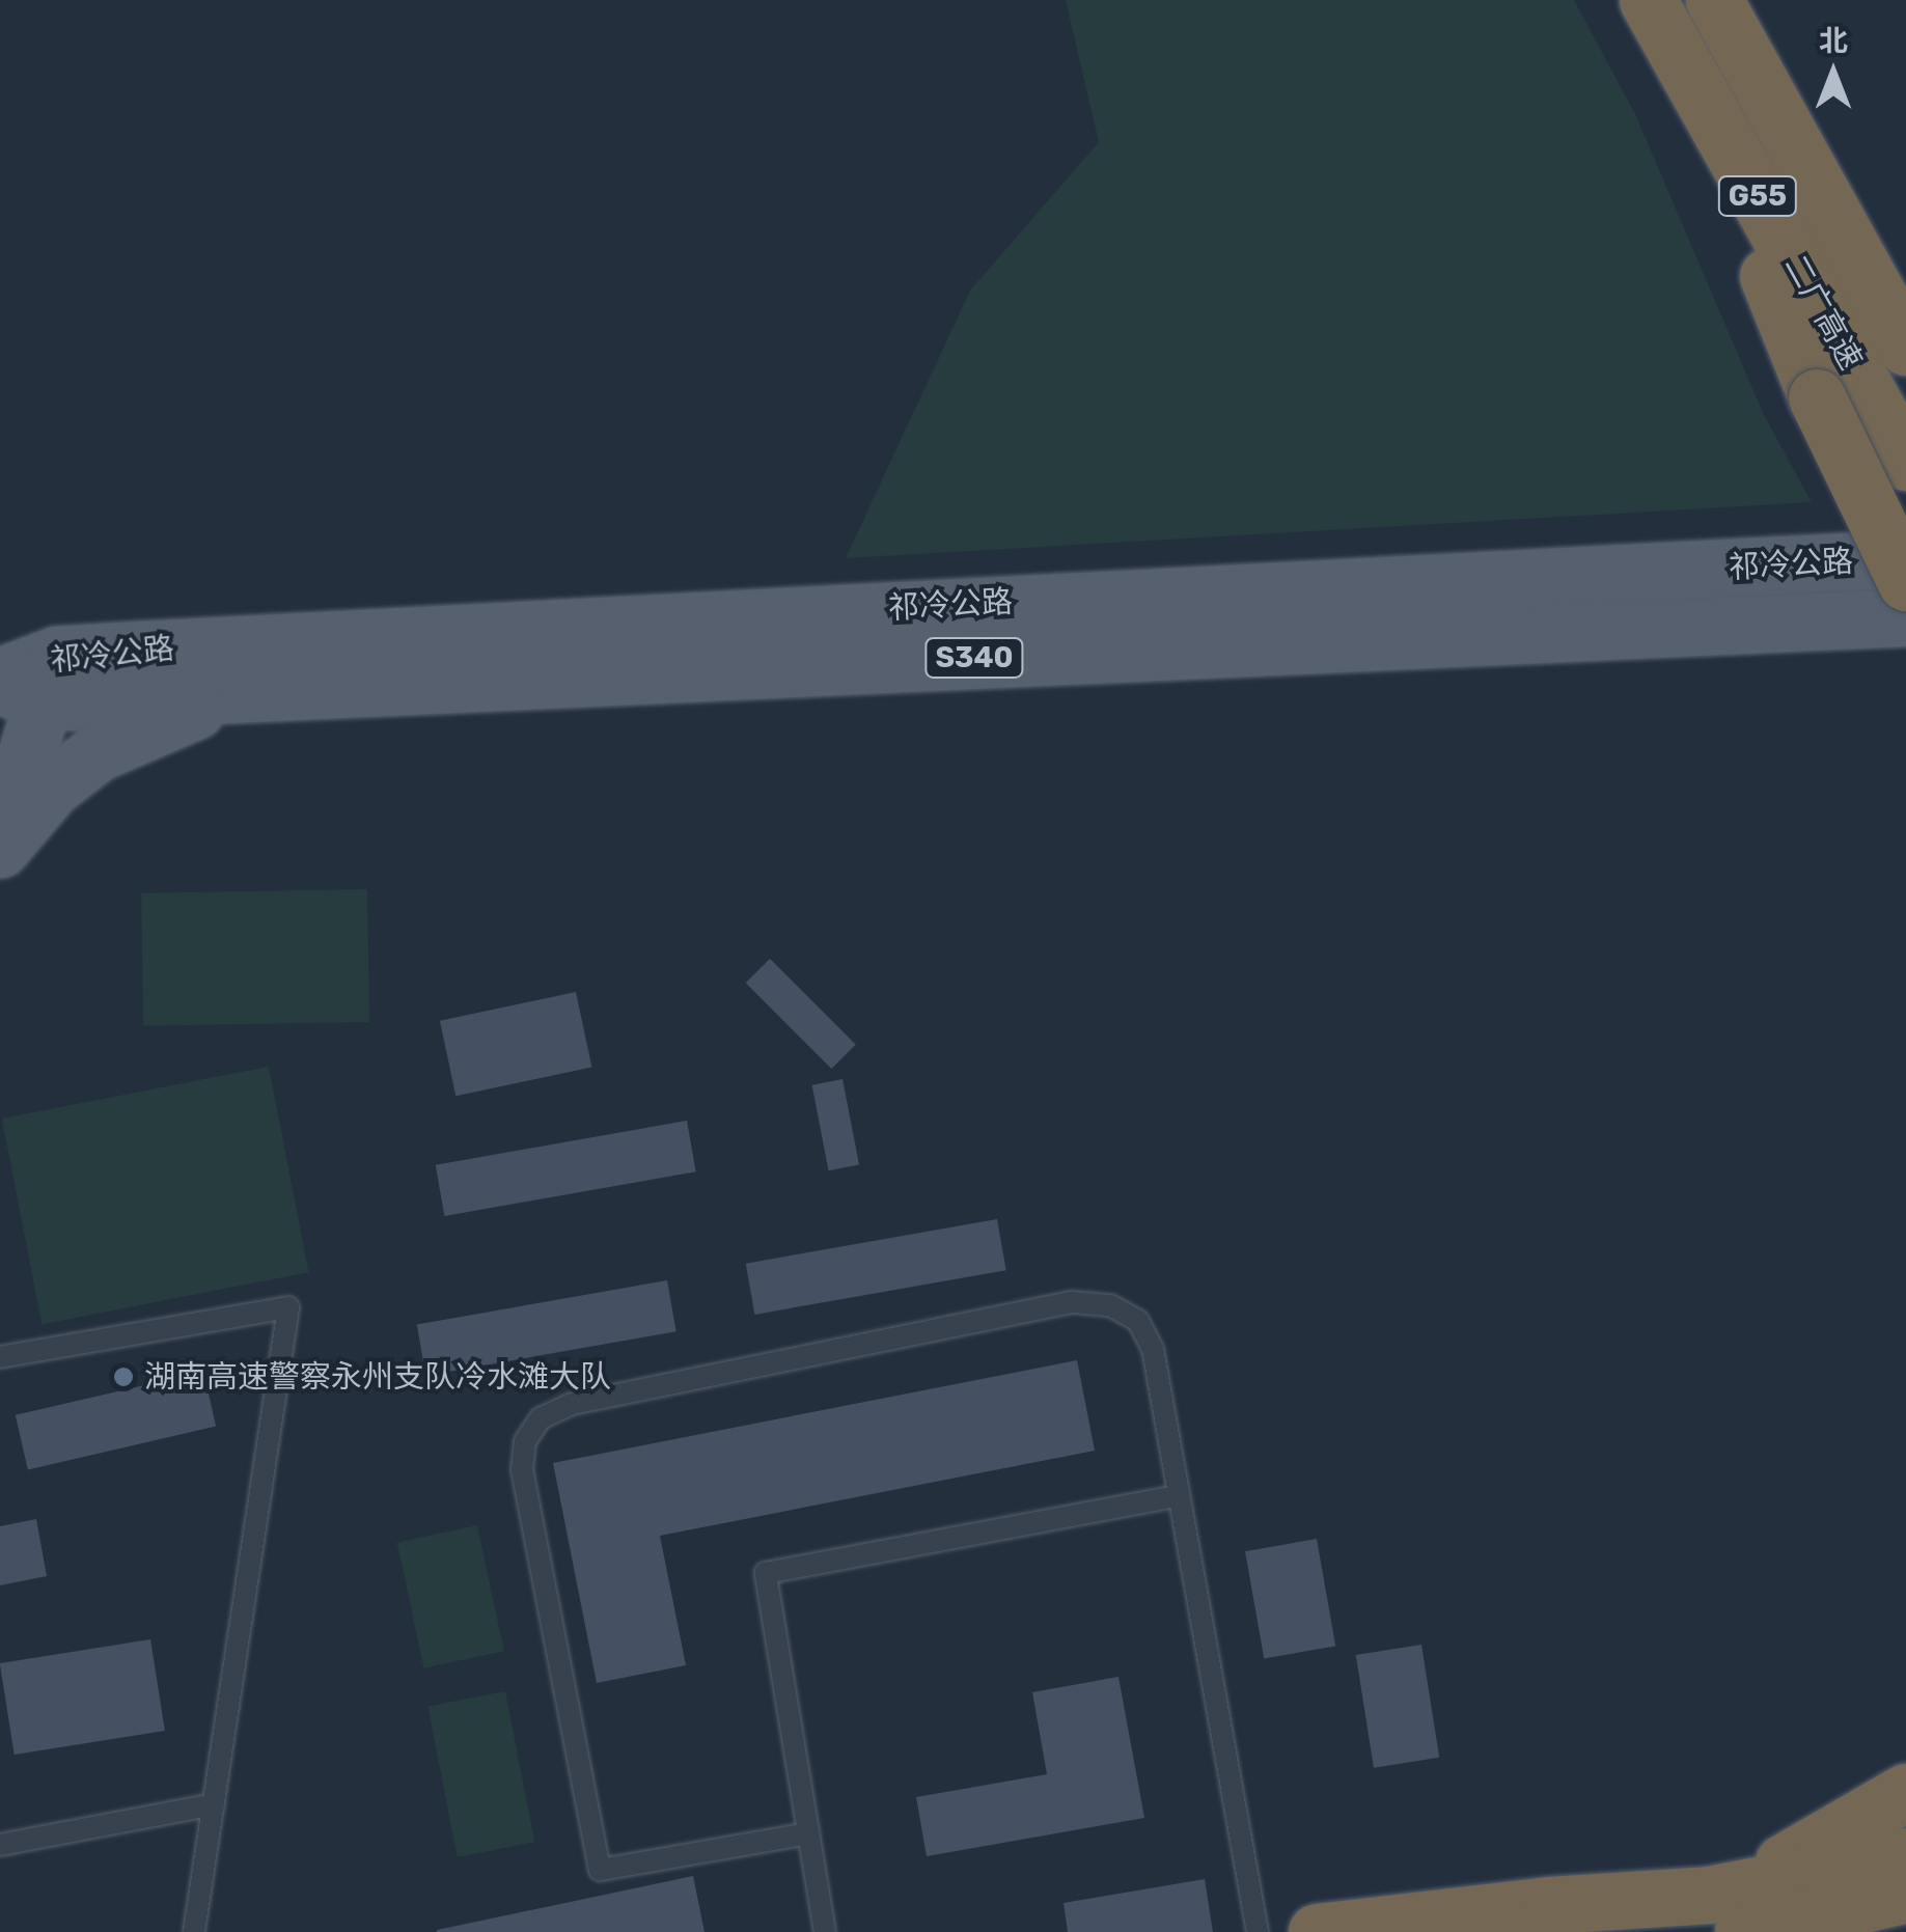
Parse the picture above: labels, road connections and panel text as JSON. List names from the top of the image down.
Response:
{
  "streets": {
    "highway": ["G55", "二广高速"],
    "main road": ["祁冷公路", "S340"]
  },
  "places": ["湖南高速警察永州支队冷水滩大队"],
  "north": "top"
}
